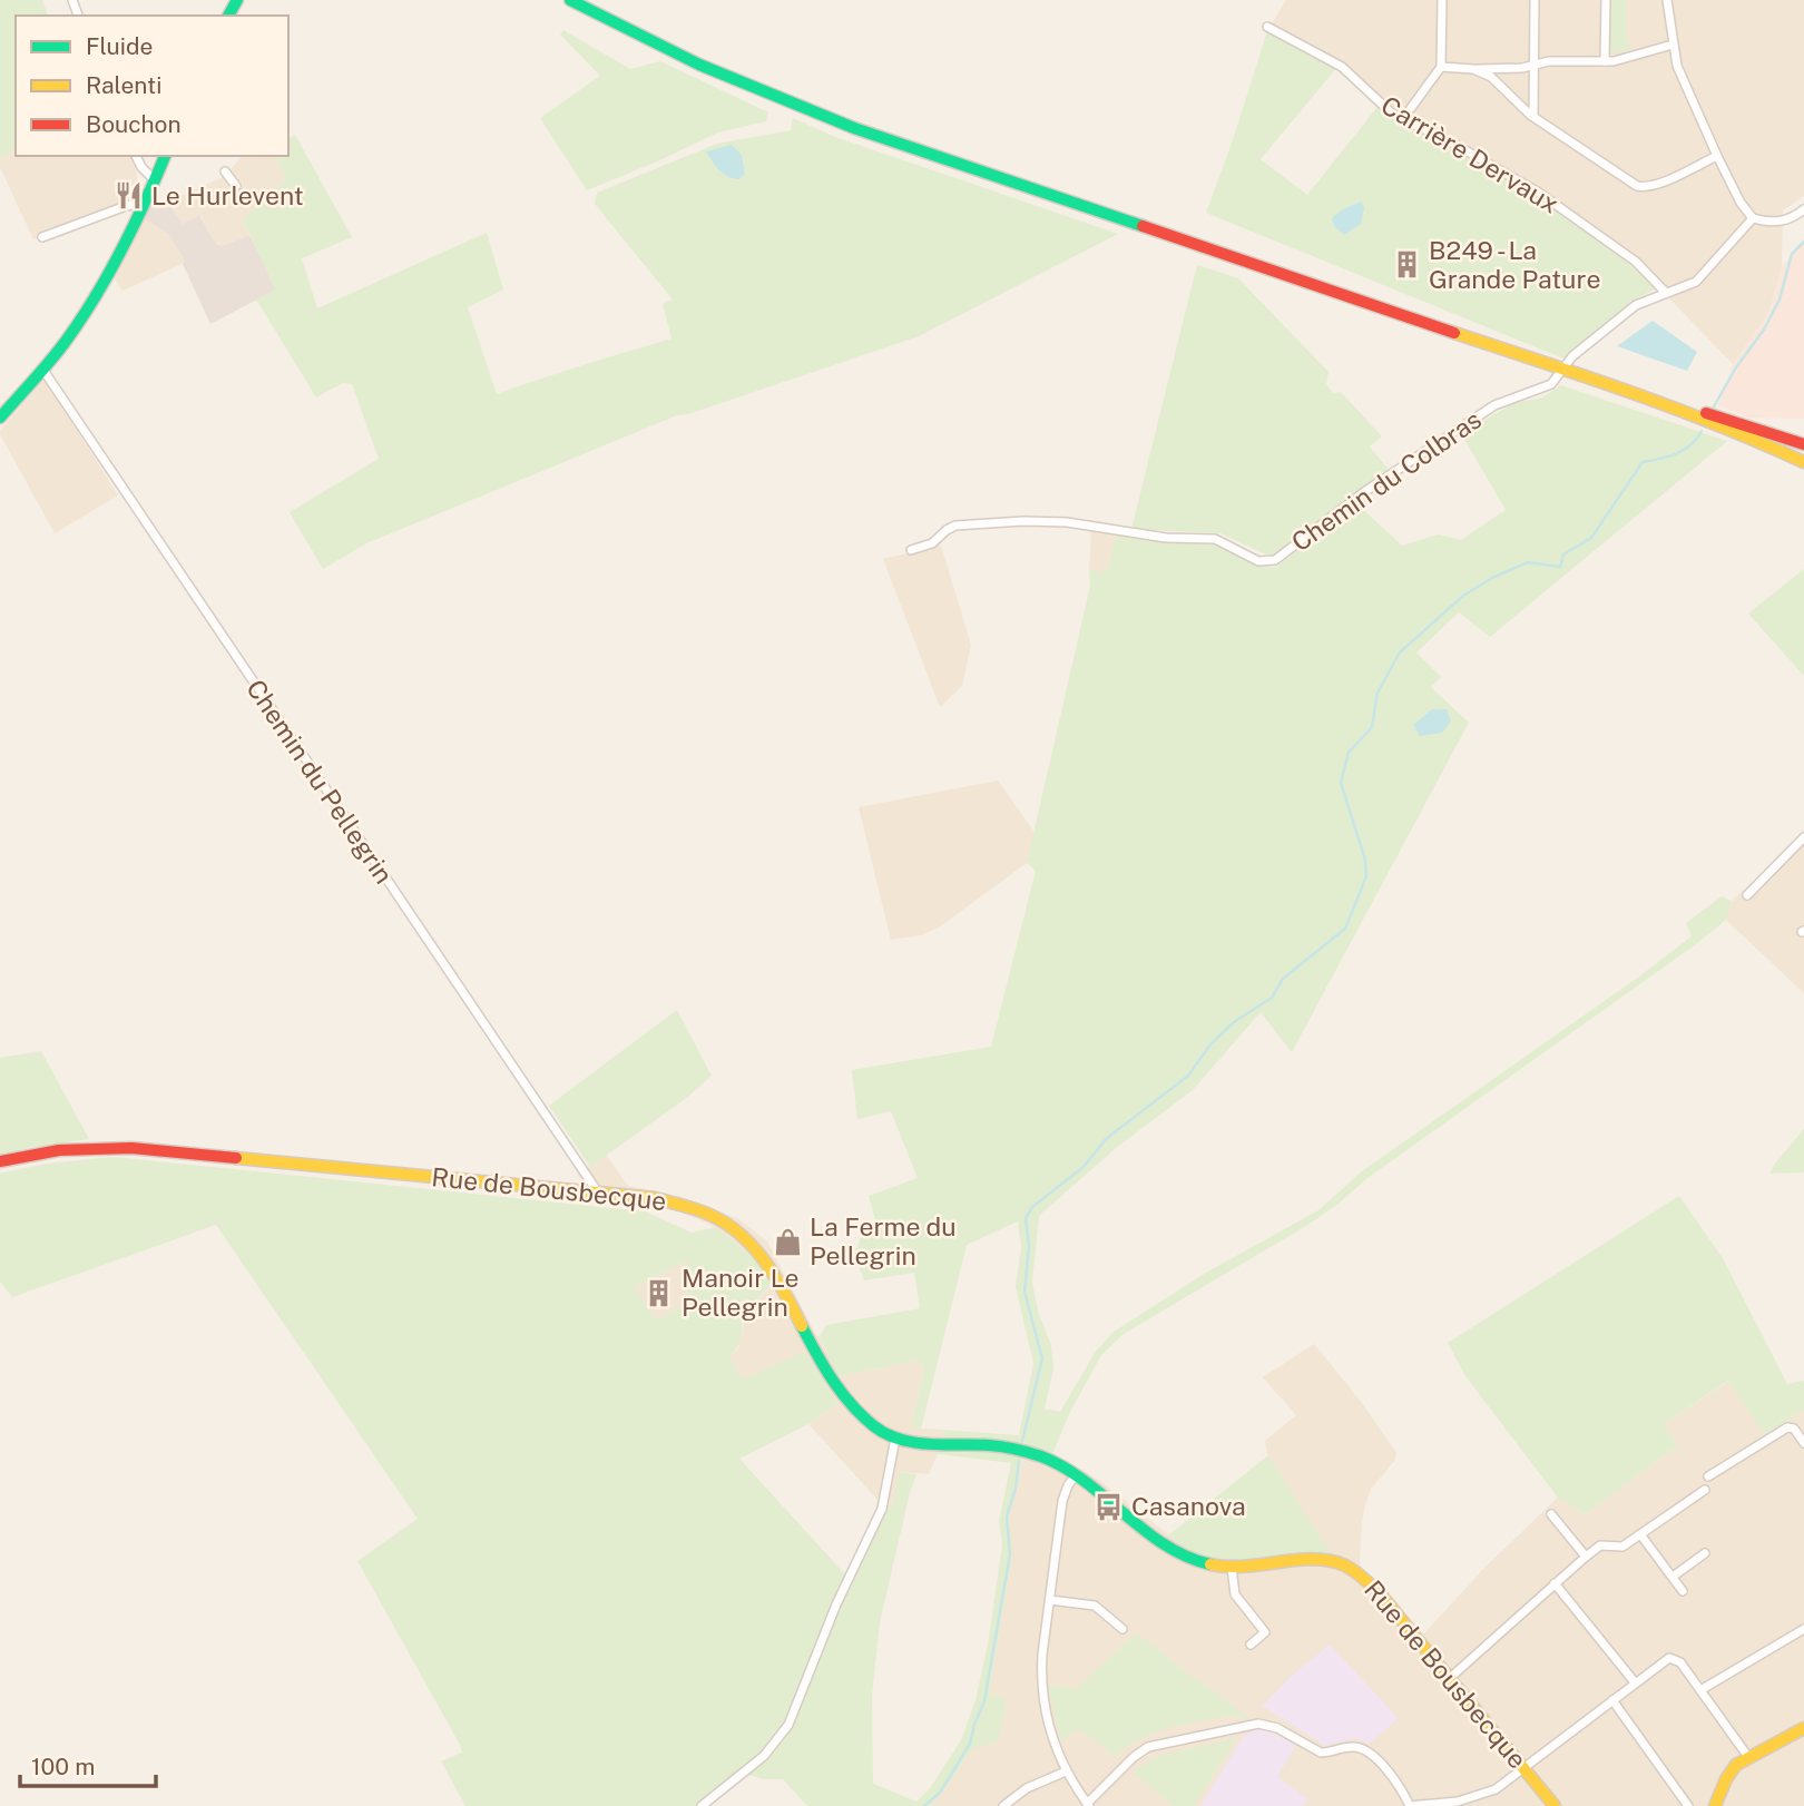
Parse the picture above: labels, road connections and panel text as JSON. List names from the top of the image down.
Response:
{
  "streets": {
    "street": [
      "Carrière Dervaux",
      "Chemin du Colbras",
      "Chemin du Pellegrin",
      "Rue de Bousbecque"
    ]
  },
  "crossings": [
    ["Carrière Dervaux", "Chemin du Colbras"],
    ["Chemin du Pellegrin", "Rue de Bousbecque"]
  ],
  "places": {
    "restaurant": ["Le Hurlevent"],
    "building": ["B249 - La Grande Pature", "Manoir Le Pellegrin"],
    "shop": ["La Ferme du Pellegrin"],
    "bus stop": ["Casanova"]
  },
  "legend": ["Fluide", "Ralenti", "Bouchon"],
  "scale_bar": "100 m"
}
